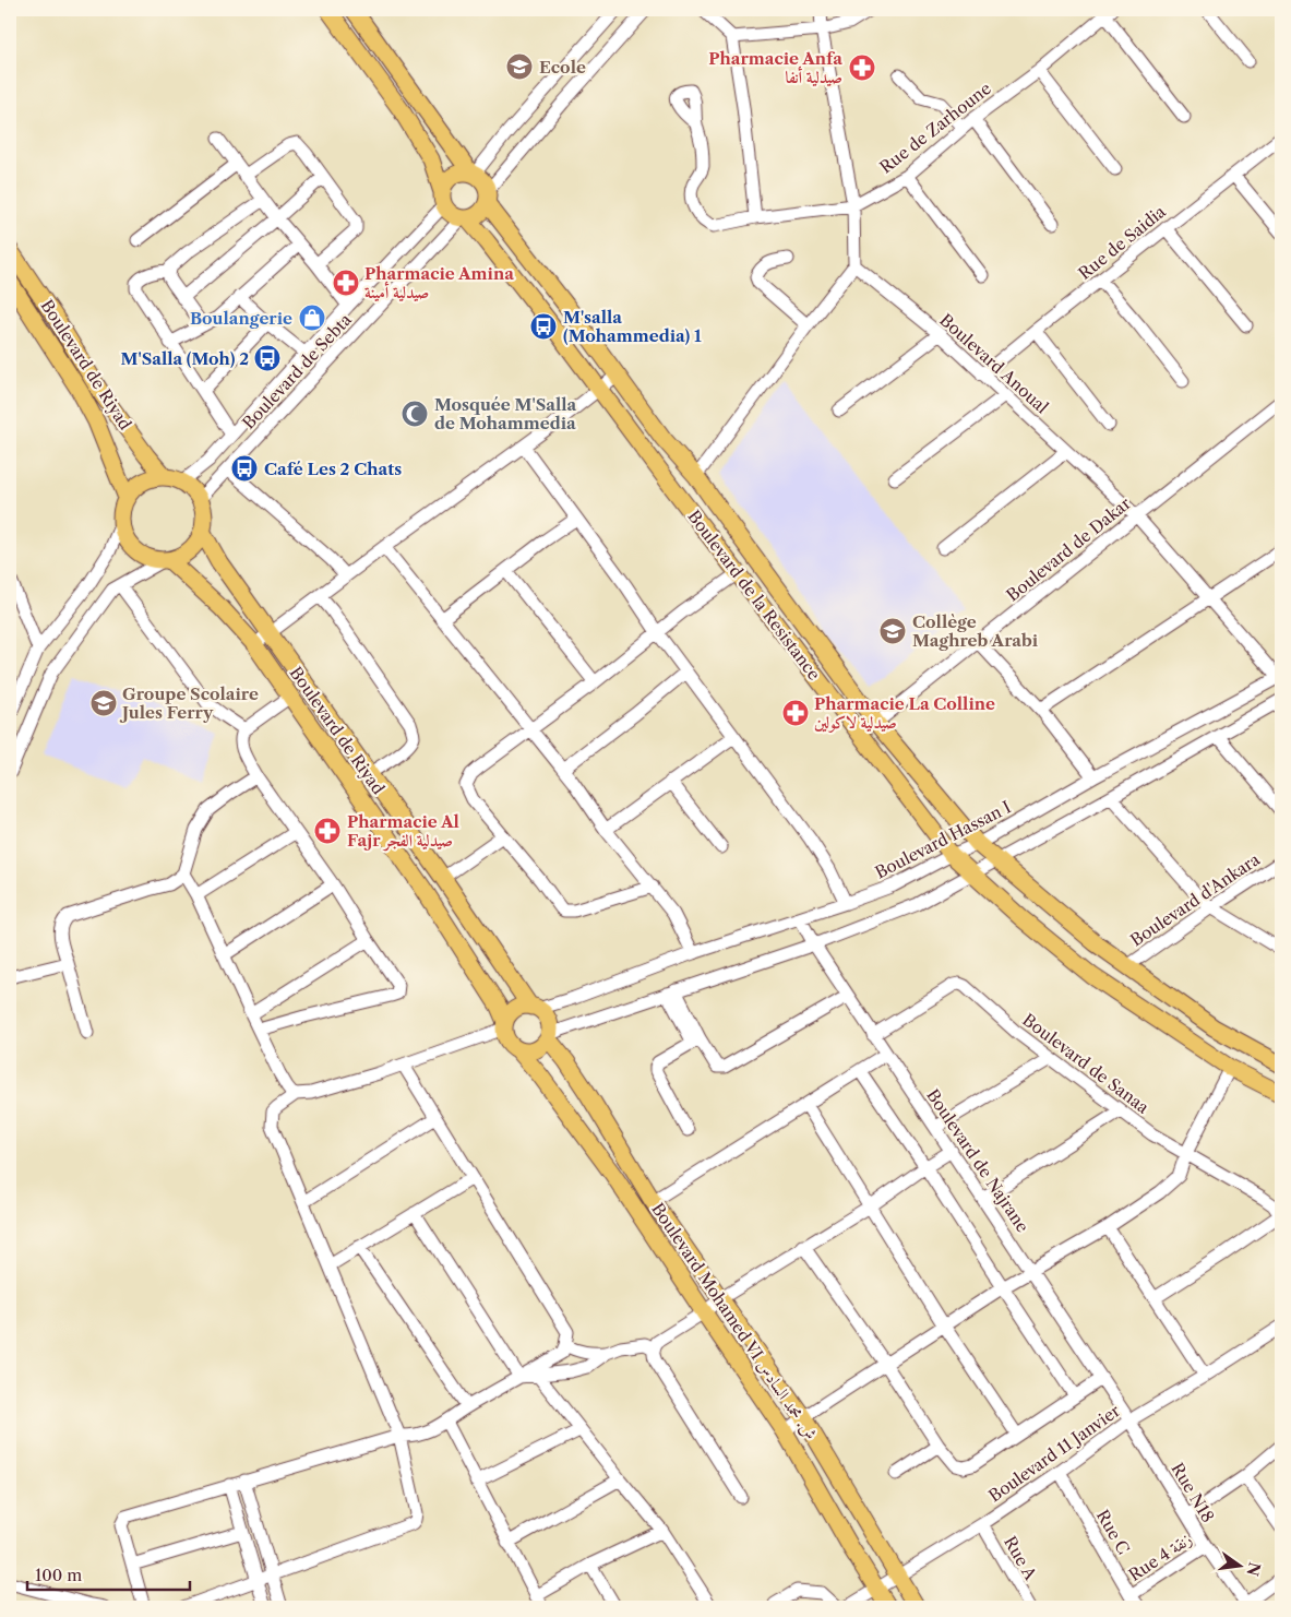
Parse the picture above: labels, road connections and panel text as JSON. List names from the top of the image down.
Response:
{
  "streets": {
    "main road": ["Boulevard de Riyad", "Boulevard de la Resistance", "Boulevard Mohamed VI ش. محمد السادس"],
    "street": [
      "Rue de Zarhoune",
      "Rue de Saidia",
      "Boulevard Anoual",
      "Boulevard de Sebta",
      "Boulevard de Dakar",
      "Boulevard Hassan I",
      "Boulevard d'Ankara",
      "Boulevard de Sanaa",
      "Boulevard de Najrane",
      "Boulevard 11 Janvier",
      "Rue N18",
      "Rue C",
      "Rue 4 زنقة",
      "Rue A"
    ]
  },
  "crossings": [
    ["Rue de Saidia", "Boulevard Anoual"],
    ["Boulevard Anoual", "Boulevard de Dakar"],
    ["Boulevard Anoual", "Boulevard Hassan I"],
    ["Boulevard de Riyad", "Boulevard de Sebta"],
    ["Boulevard de Riyad", "Boulevard Hassan I"],
    ["Boulevard de Riyad", "Boulevard Mohamed VI ش. محمد السادس"],
    ["Boulevard de Sebta", "Boulevard de la Resistance"],
    ["Boulevard de Dakar", "Boulevard de la Resistance"],
    ["Boulevard de la Resistance", "Boulevard Hassan I"],
    ["Boulevard de la Resistance", "Boulevard d'Ankara"],
    ["Boulevard Hassan I", "Boulevard de Najrane"],
    ["Boulevard Hassan I", "Boulevard Mohamed VI ش. محمد السادس"],
    ["Boulevard de Sanaa", "Boulevard de Najrane"],
    ["Boulevard de Najrane", "Boulevard 11 Janvier"],
    ["Boulevard de Najrane", "Rue N18"],
    ["Boulevard Mohamed VI ش. محمد السادس", "Boulevard 11 Janvier"],
    ["Boulevard 11 Janvier", "Rue N18"],
    ["Boulevard 11 Janvier", "Rue C"],
    ["Boulevard 11 Janvier", "Rue A"],
    ["Rue N18", "Rue 4 زنقة"],
    ["Rue C", "Rue 4 زنقة"]
  ],
  "places": {
    "school or university": ["Ecole", "Collège Maghreb Arabi", "Groupe Scolaire Jules Ferry"],
    "pharmacy": [
      "Pharmacie Anfa صيدلية أنفا",
      "Pharmacie Amina صيدلية أمينة",
      "Pharmacie La Colline صيدلية لاكولين",
      "Pharmacie Al Fajr صيدلية الفجر"
    ],
    "shop": ["Boulangerie"],
    "bus stop": ["M'salla (Mohammedia) 1", "M'Salla (Moh) 2", "Café Les 2 Chats"],
    "mosque": ["Mosquée M'Salla de Mohammedia"]
  },
  "scale_bar": "100 m",
  "north": "right"
}
